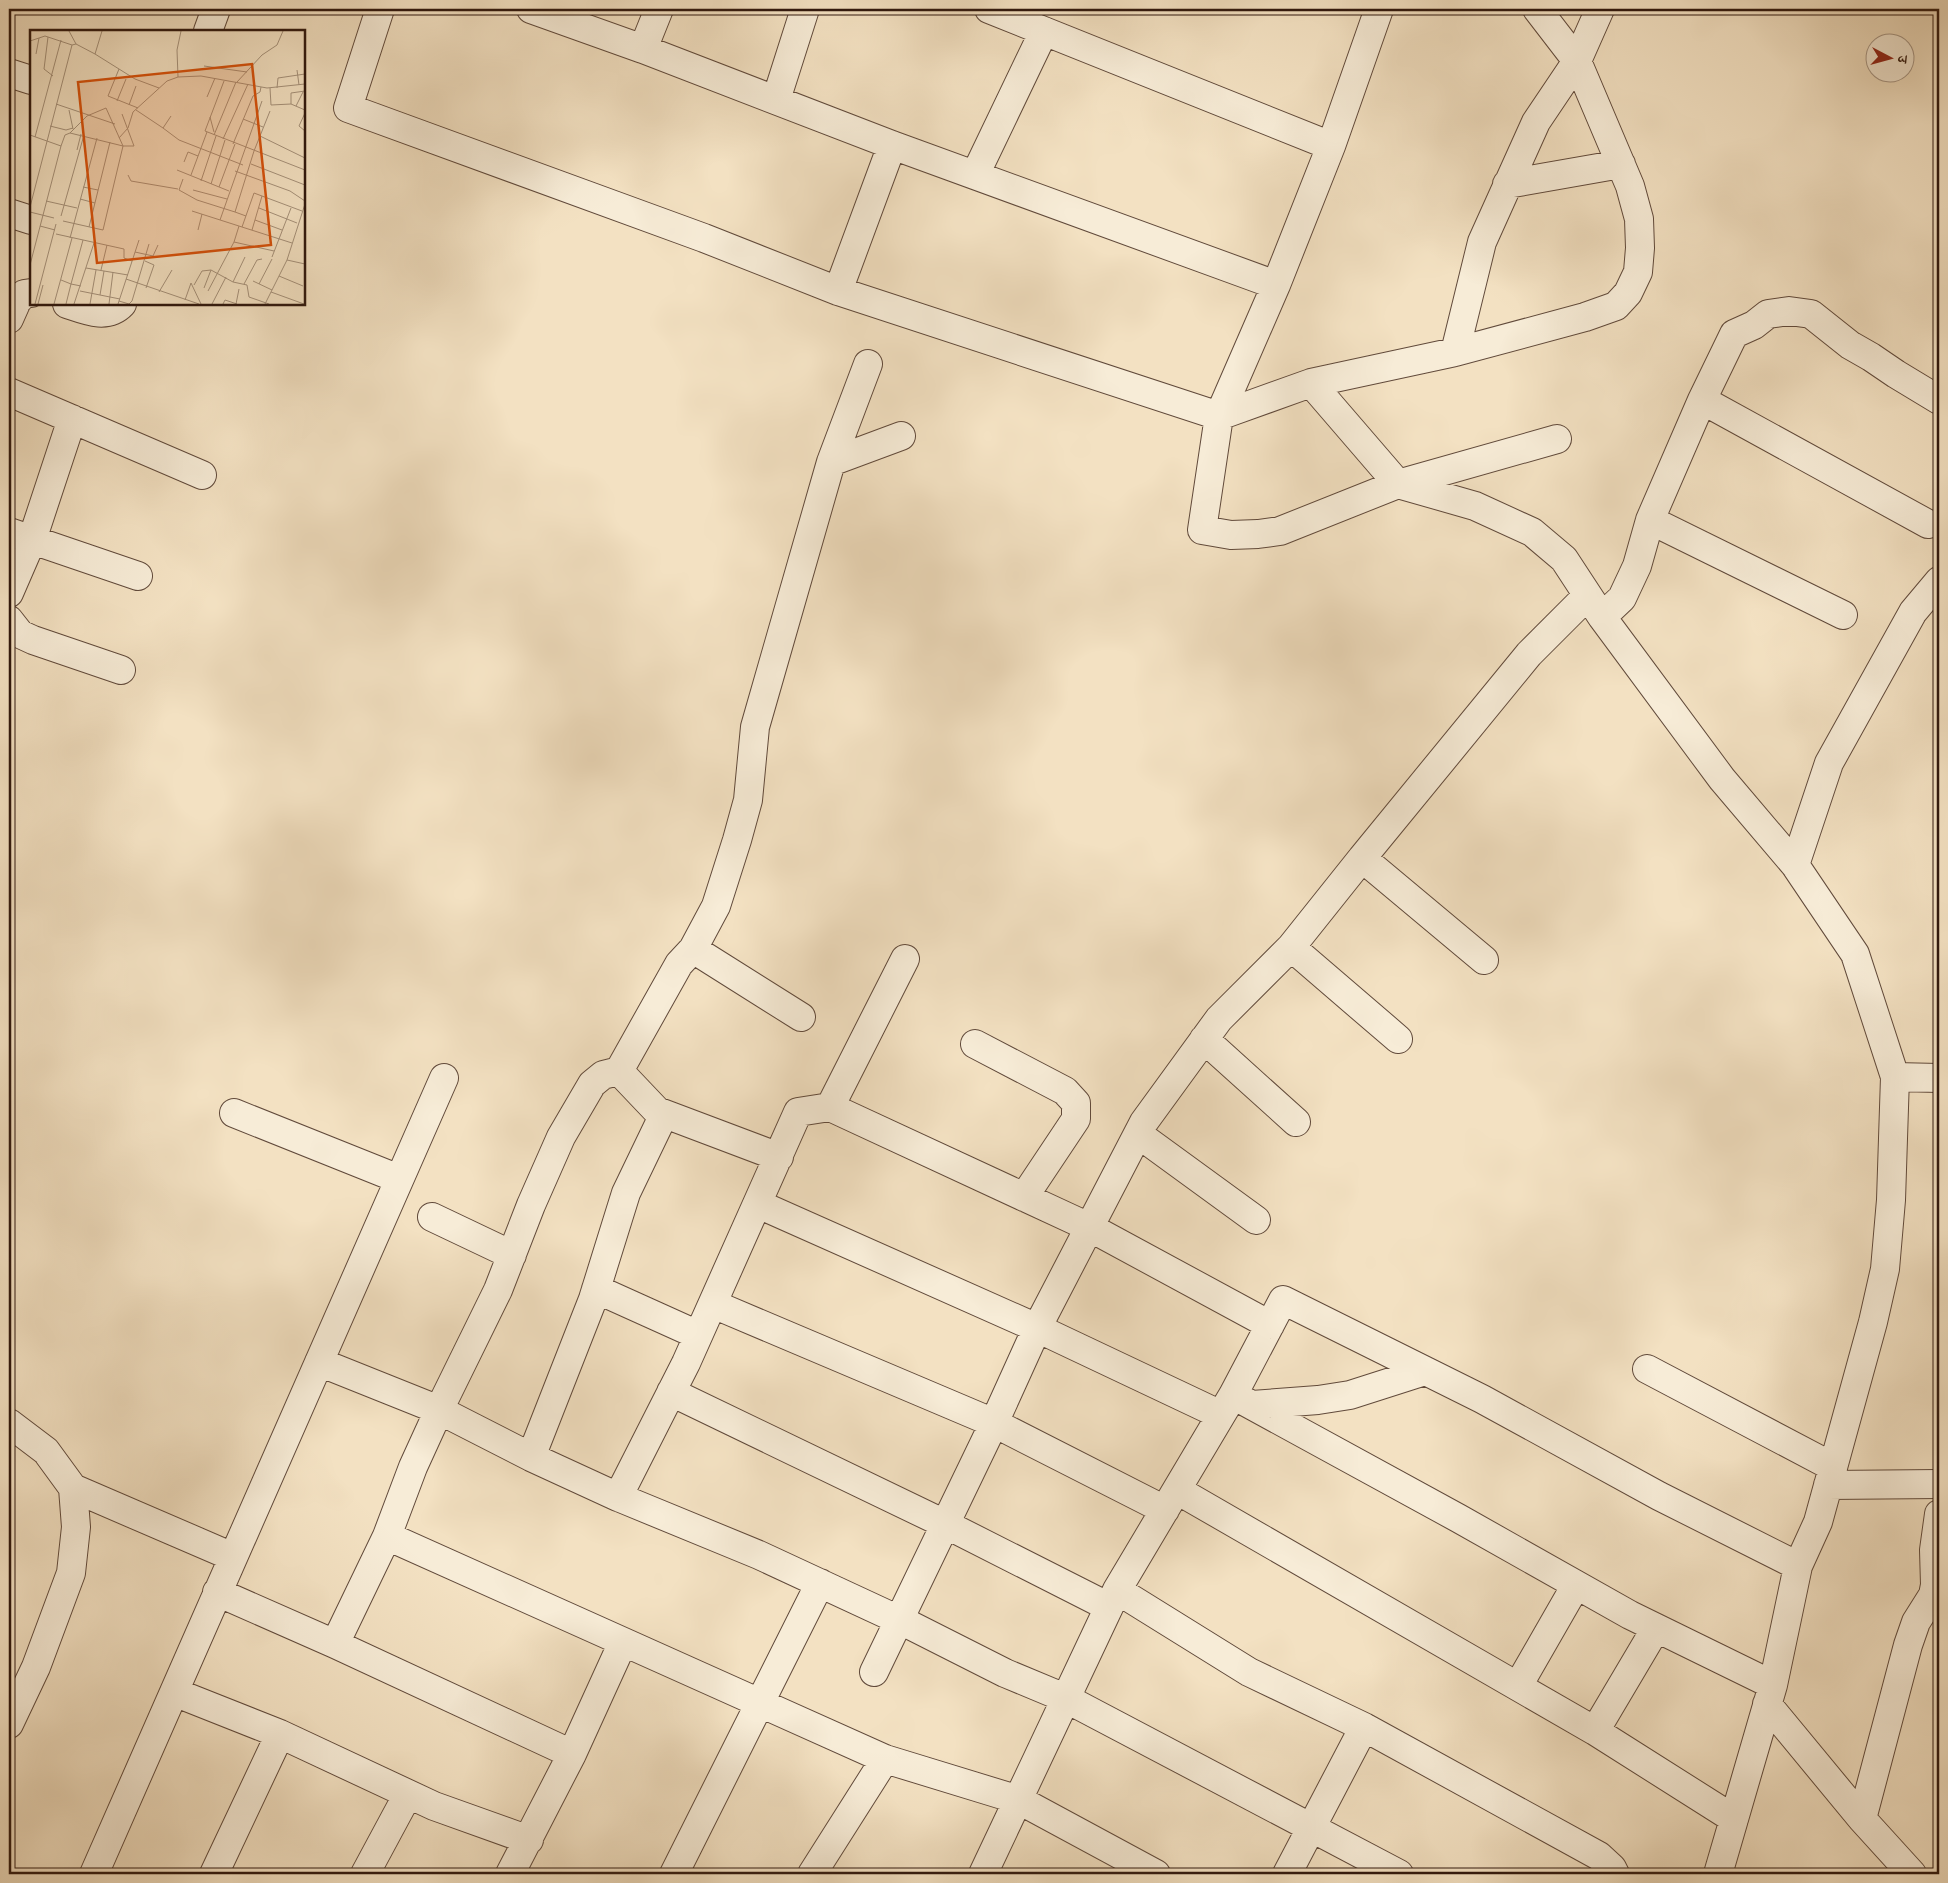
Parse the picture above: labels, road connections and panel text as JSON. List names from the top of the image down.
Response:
{
  "north": "right"
}
